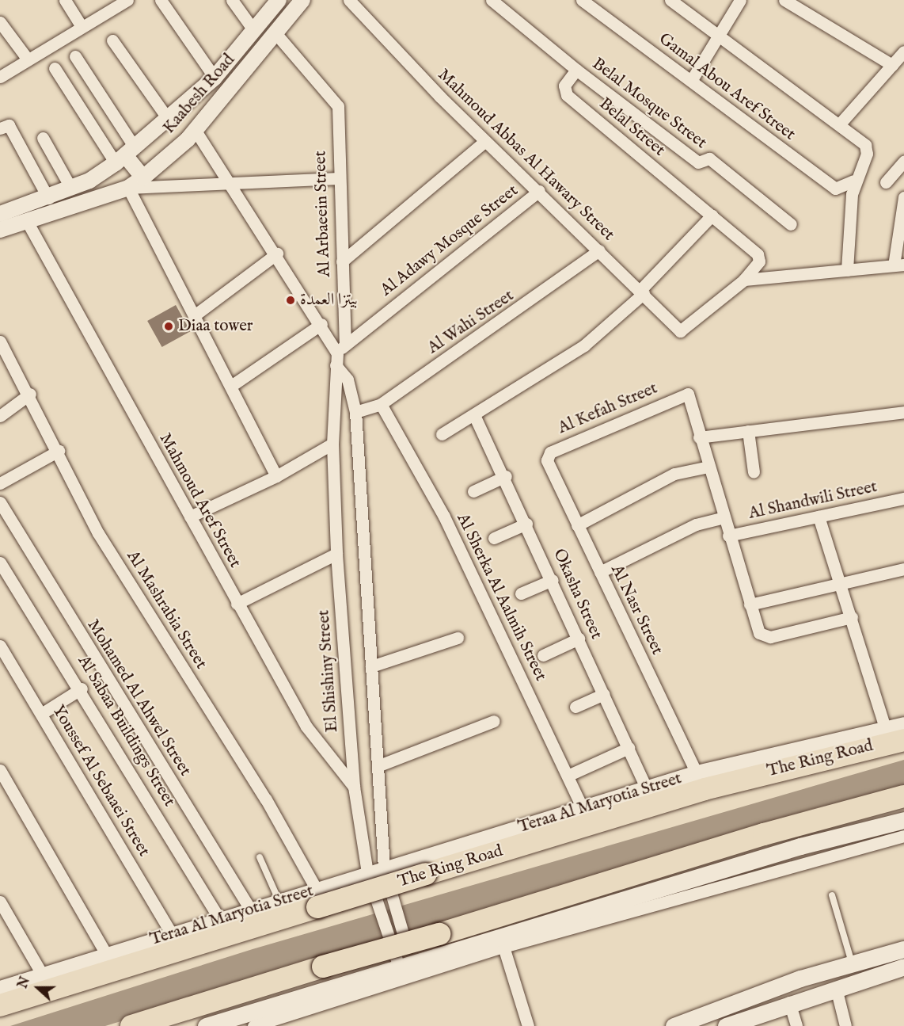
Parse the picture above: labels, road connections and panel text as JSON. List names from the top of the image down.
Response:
{
  "streets": {
    "highway": ["The Ring Road"],
    "main road": ["Teraa Al Maryotia Street"],
    "street": [
      "Gamal Abou Aref Street",
      "Kaabesh Road",
      "Belal Mosque Street",
      "Belal Street",
      "Mahmoud Abbas Al Hawary Street",
      "Al Arbaeein Street",
      "Al Adawy Mosque Street",
      "Al Wahi Street",
      "Al Kefah Street",
      "Mahmoud Aref Street",
      "Al Shandwili Street",
      "Okasha Street",
      "Al Sherka Al Aalmih Street",
      "Al Mashrabia Street",
      "Al Nasr Street",
      "El Shishiny Street",
      "Mohamed Al Ahwel Street",
      "Al Sabaa Buildings Street",
      "Youssef Al Sebaaei Street"
    ]
  },
  "crossings": [
    ["Kaabesh Road", "Al Arbaeein Street"],
    ["Kaabesh Road", "Mahmoud Aref Street"],
    ["Belal Mosque Street", "Belal Street"],
    ["Belal Street", "Mahmoud Abbas Al Hawary Street"],
    ["Mahmoud Abbas Al Hawary Street", "Al Adawy Mosque Street"],
    ["Mahmoud Abbas Al Hawary Street", "Al Wahi Street"],
    ["Al Arbaeein Street", "Al Adawy Mosque Street"],
    ["Al Arbaeein Street", "El Shishiny Street"],
    ["Al Adawy Mosque Street", "El Shishiny Street"],
    ["Al Wahi Street", "Al Sherka Al Aalmih Street"],
    ["Al Kefah Street", "Al Nasr Street"],
    ["Mahmoud Aref Street", "El Shishiny Street"],
    ["Okasha Street", "Teraa Al Maryotia Street"],
    ["Al Sherka Al Aalmih Street", "Teraa Al Maryotia Street"],
    ["Al Mashrabia Street", "Teraa Al Maryotia Street"],
    ["Al Nasr Street", "Teraa Al Maryotia Street"],
    ["El Shishiny Street", "Teraa Al Maryotia Street"],
    ["Mohamed Al Ahwel Street", "Teraa Al Maryotia Street"],
    ["Al Sabaa Buildings Street", "Teraa Al Maryotia Street"],
    ["The Ring Road", "Teraa Al Maryotia Street"],
    ["Youssef Al Sebaaei Street", "Teraa Al Maryotia Street"]
  ],
  "places": ["بيتزا العمدة", "Diaa tower"],
  "north": "left"
}
